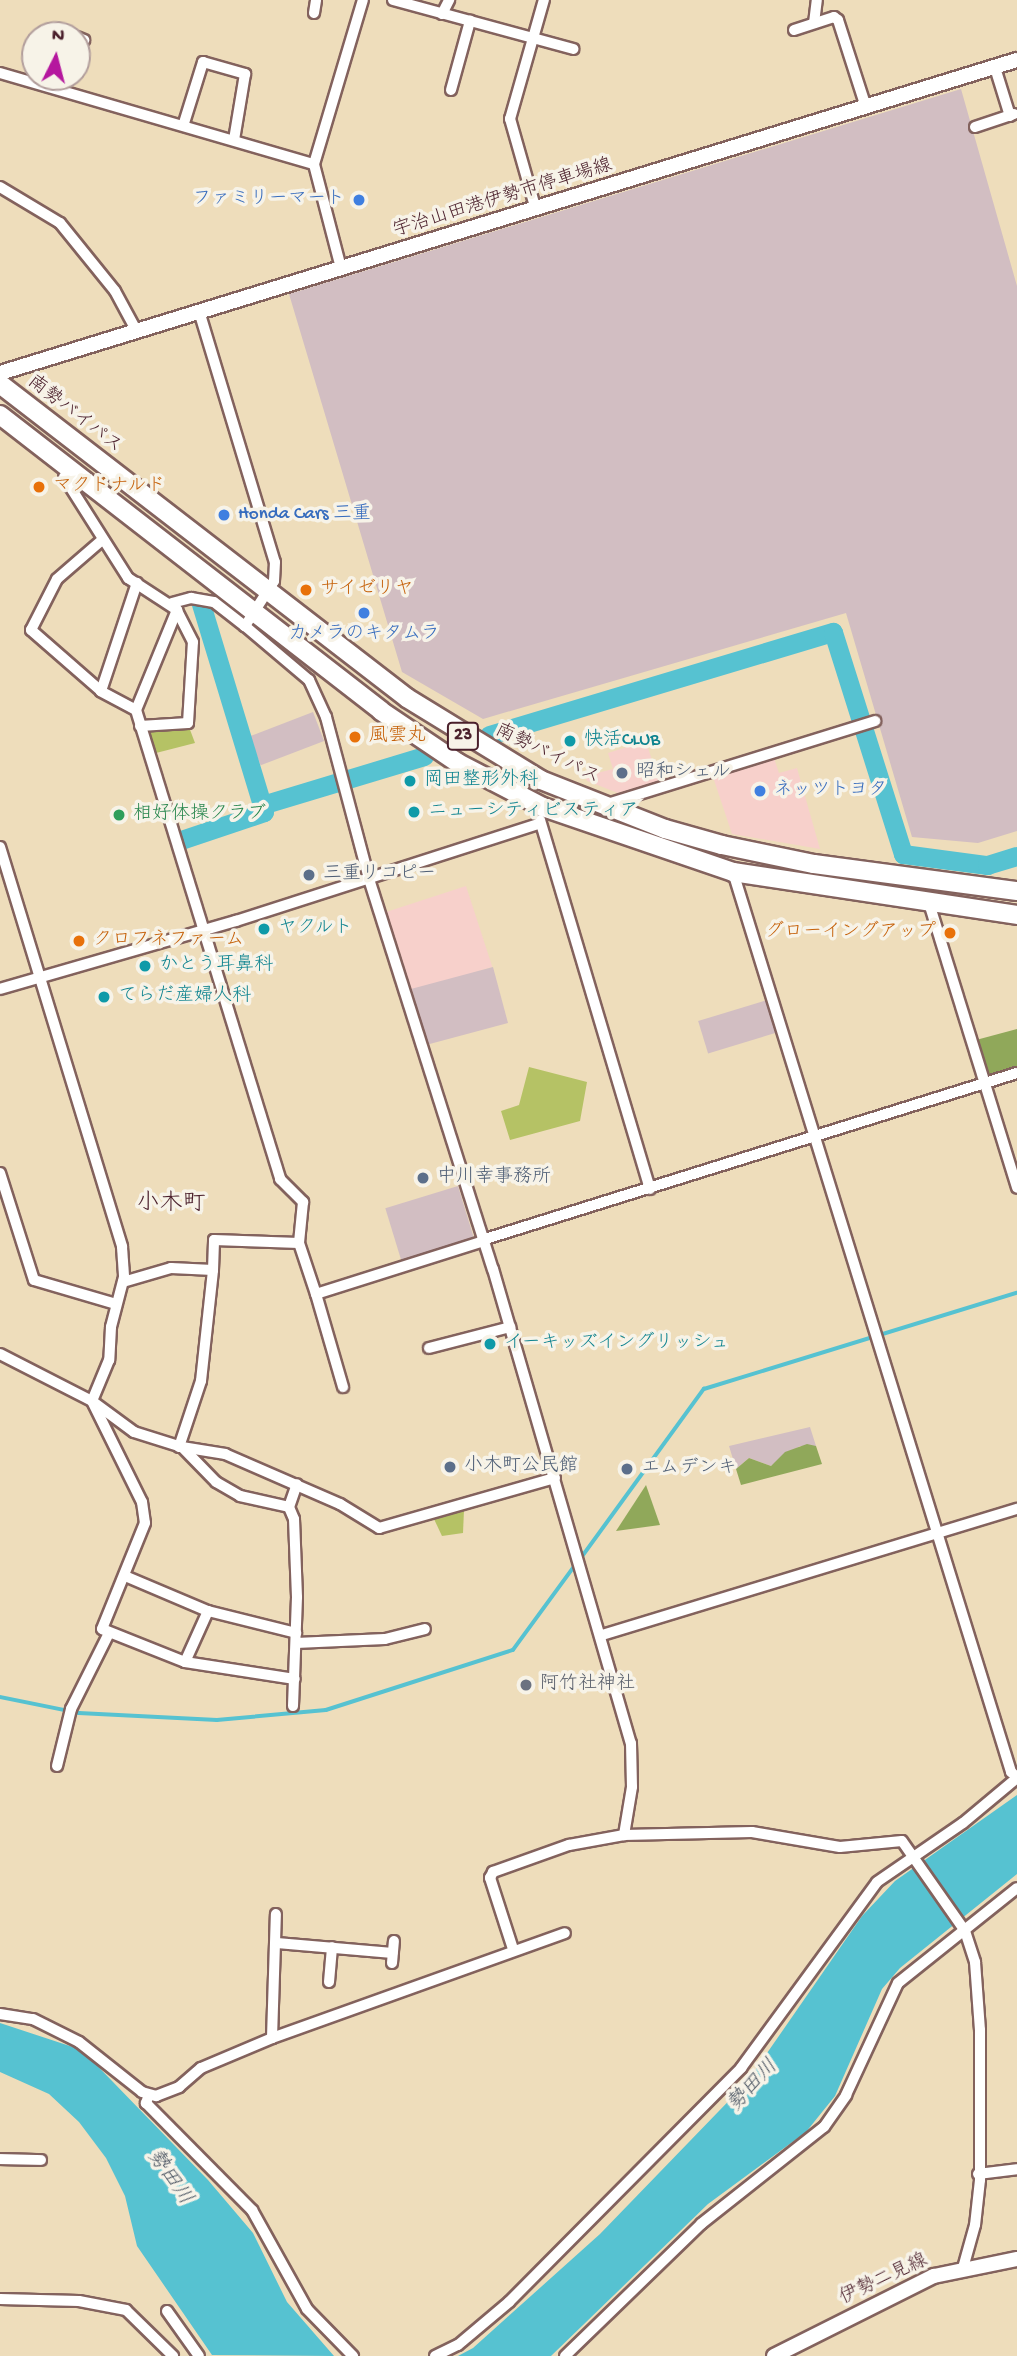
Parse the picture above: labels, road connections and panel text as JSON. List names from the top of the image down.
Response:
{
  "streets": {
    "highway": ["南勢バイパス", "23"],
    "main road": ["宇治山田港伊勢市停車場線", "伊勢二見線"]
  },
  "districts": ["小木町"],
  "water": ["勢田川"],
  "places": [
    "ファミリーマート",
    "マクドナルド",
    "Honda Cars 三重",
    "サイゼリヤ",
    "カメラのキタムラ",
    "風雲丸",
    "快活CLUB",
    "昭和シェル",
    "岡田整形外科",
    "ネッツトヨタ",
    "ニューシティビスティア",
    "相好体操クラブ",
    "三重リコピー",
    "ヤクルト",
    "グローイングアップ",
    "クロフネファーム",
    "かとう耳鼻科",
    "てらだ産婦人科",
    "中川幸事務所",
    "イーキッズイングリッシュ",
    "小木町公民館",
    "エムデンキ",
    "阿竹社神社"
  ],
  "north": "top"
}
